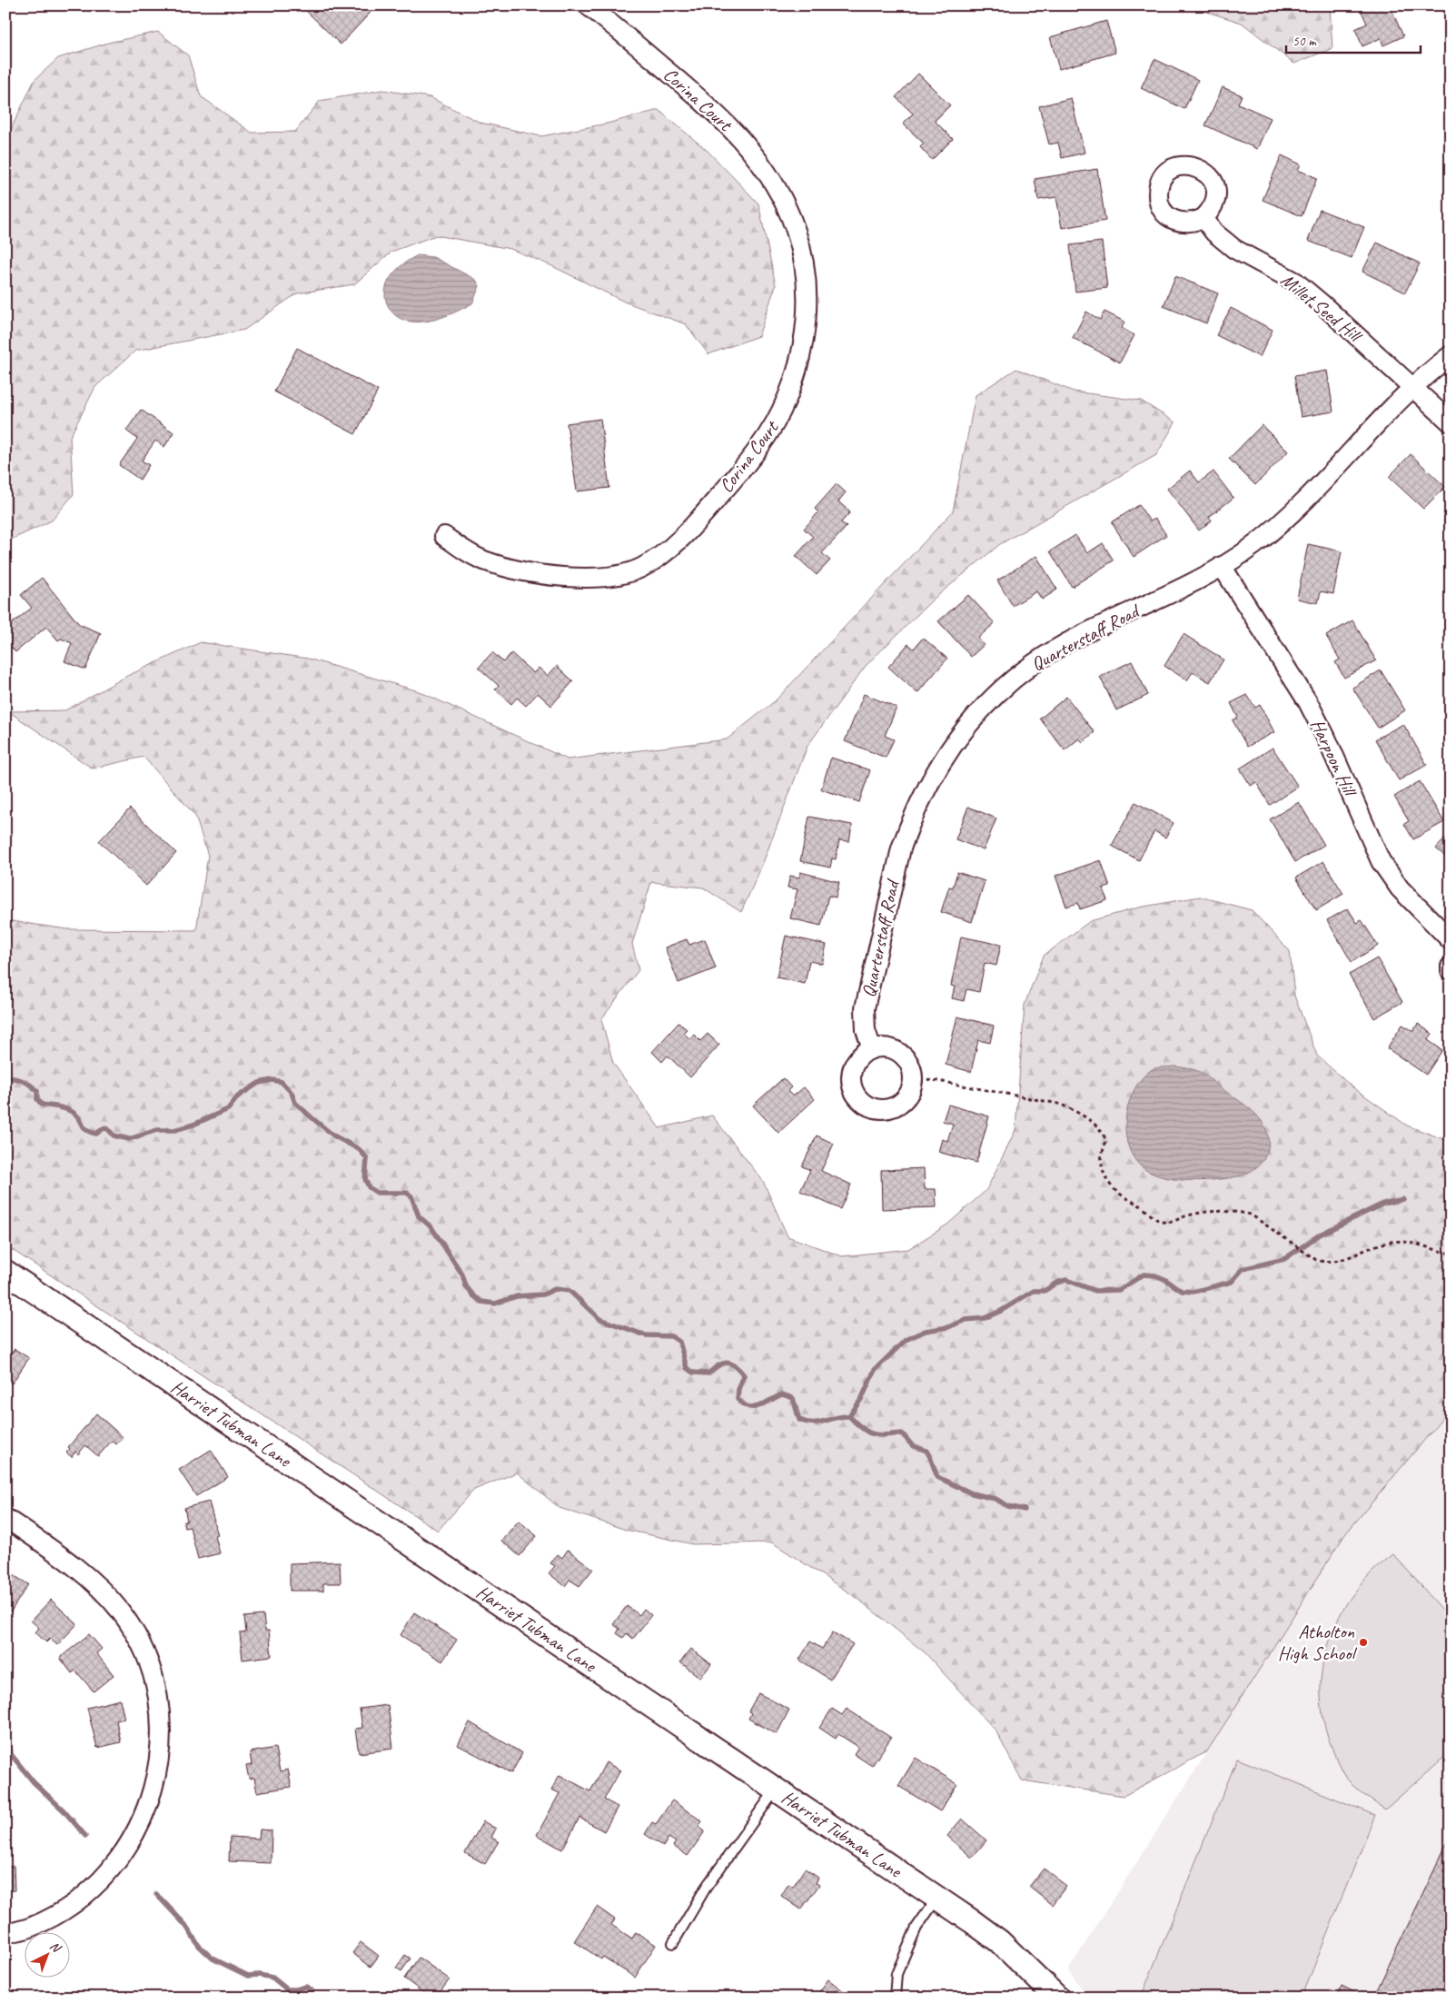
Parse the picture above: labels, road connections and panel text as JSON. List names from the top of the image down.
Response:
{
  "streets": {
    "street": [
      "Corina Court",
      "Millet Seed Hill",
      "Quarterstaff Road",
      "Harpoon Hill",
      "Harriet Tubman Lane"
    ]
  },
  "crossings": [
    ["Millet Seed Hill", "Quarterstaff Road"],
    ["Quarterstaff Road", "Harpoon Hill"]
  ],
  "places": ["Atholton High School"],
  "scale_bar": "50 m",
  "north": "top right"
}
